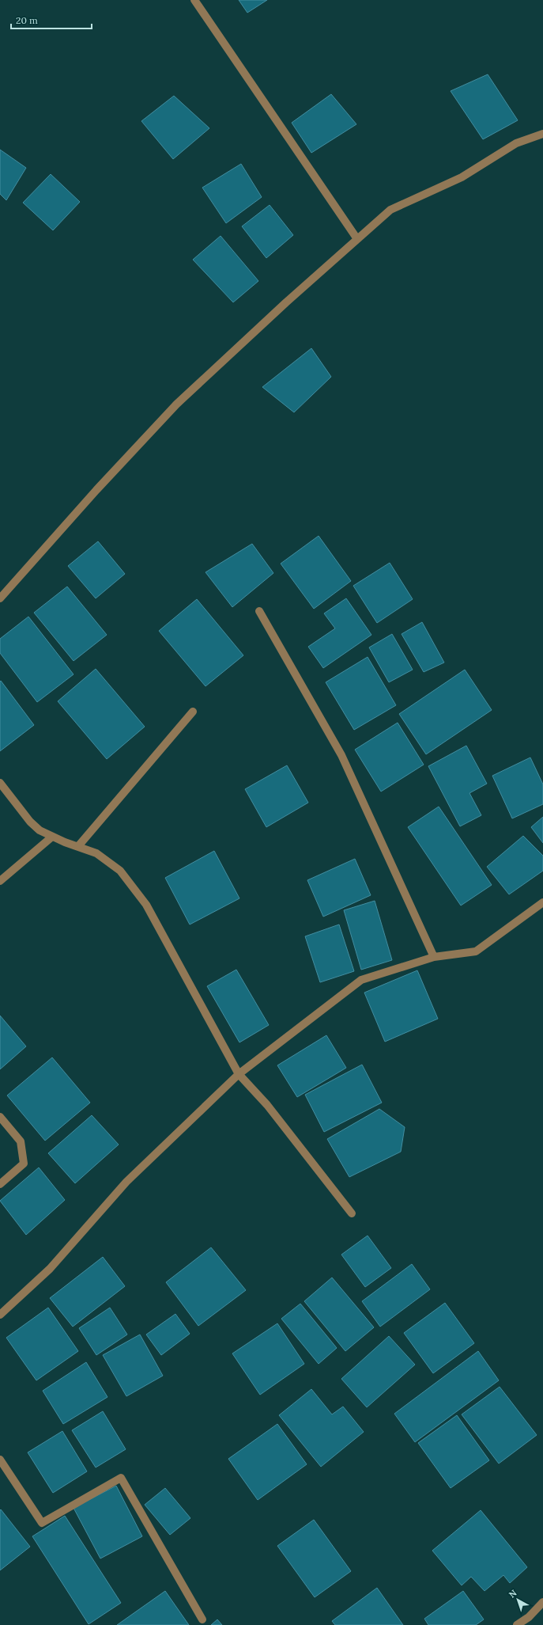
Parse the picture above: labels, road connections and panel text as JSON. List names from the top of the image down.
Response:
{
  "scale_bar": "20 m",
  "north": "top left"
}
